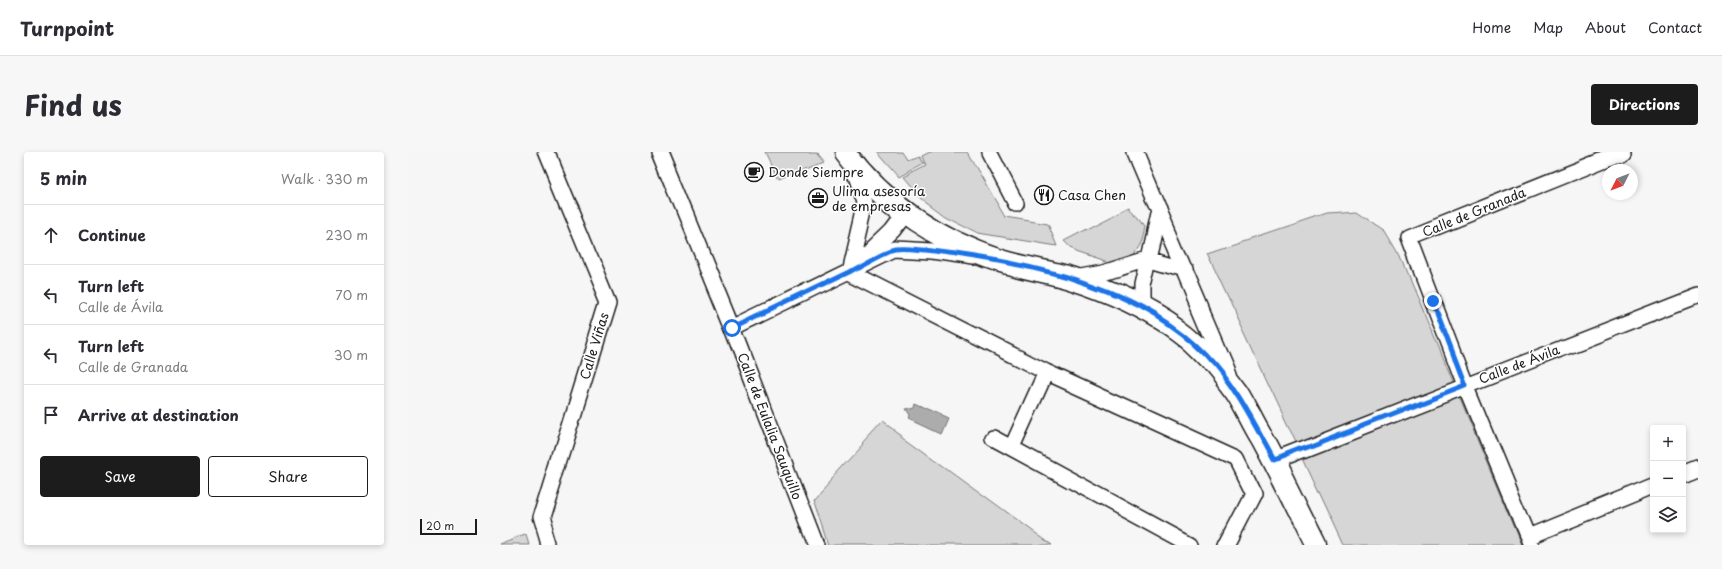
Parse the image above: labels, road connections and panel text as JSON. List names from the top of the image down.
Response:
{
  "streets": {
    "street": [
      "Calle de Granada",
      "Calle Viñas",
      "Calle de Ávila",
      "Calle de Eulalia Sauquillo"
    ]
  },
  "crossings": [
    ["Calle de Granada", "Calle de Ávila"]
  ],
  "places": {
    "cafe": ["Donde Siempre"],
    "restaurant": ["Casa Chen"],
    "office": ["Ulima asesoría de empresas"]
  },
  "scale_bar": "20 m",
  "north": "bottom left",
  "page": {
    "header": "Turnpoint",
    "nav": [
      "Home",
      "Map",
      "About",
      "Contact"
    ],
    "title": "Find us",
    "buttons": [
      "Directions",
      ["Save", "Share"]
    ],
    "heading": ["5 min", "Walk · 330 m"],
    "list": [
      ["Continue", "230 m"],
      ["Turn left", "Calle de Ávila", "70 m"],
      ["Turn left", "Calle de Granada", "30 m"],
      "Arrive at destination"
    ],
    "map_buttons": ["+", "−"],
    "scale": "20 m"
  }
}
